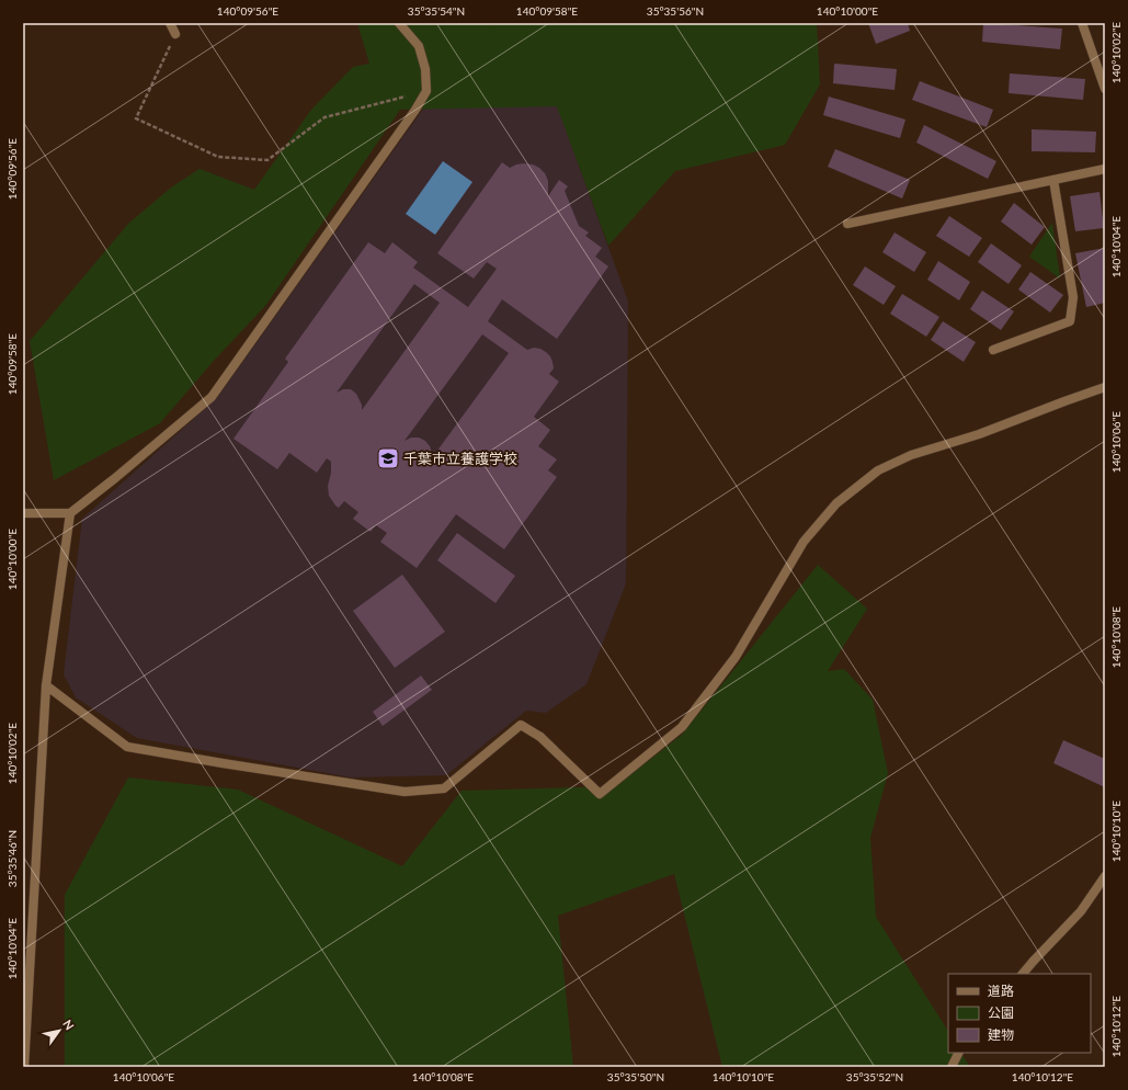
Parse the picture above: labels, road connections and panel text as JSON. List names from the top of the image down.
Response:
{
  "places": {
    "school or university": ["千葉市立養護学校"]
  },
  "legend": ["道路", "公園", "建物"],
  "north": "top right",
  "coordinates": [
    "140°09'56\"E",
    "35°35'54\"N",
    "140°09'58\"E",
    "35°35'56\"N",
    "140°10'00\"E",
    "140°10'02\"E",
    "140°10'04\"E",
    "140°10'06\"E",
    "140°10'08\"E",
    "140°10'10\"E",
    "35°35'46\"N",
    "140°10'12\"E",
    "35°35'50\"N",
    "35°35'52\"N"
  ]
}
